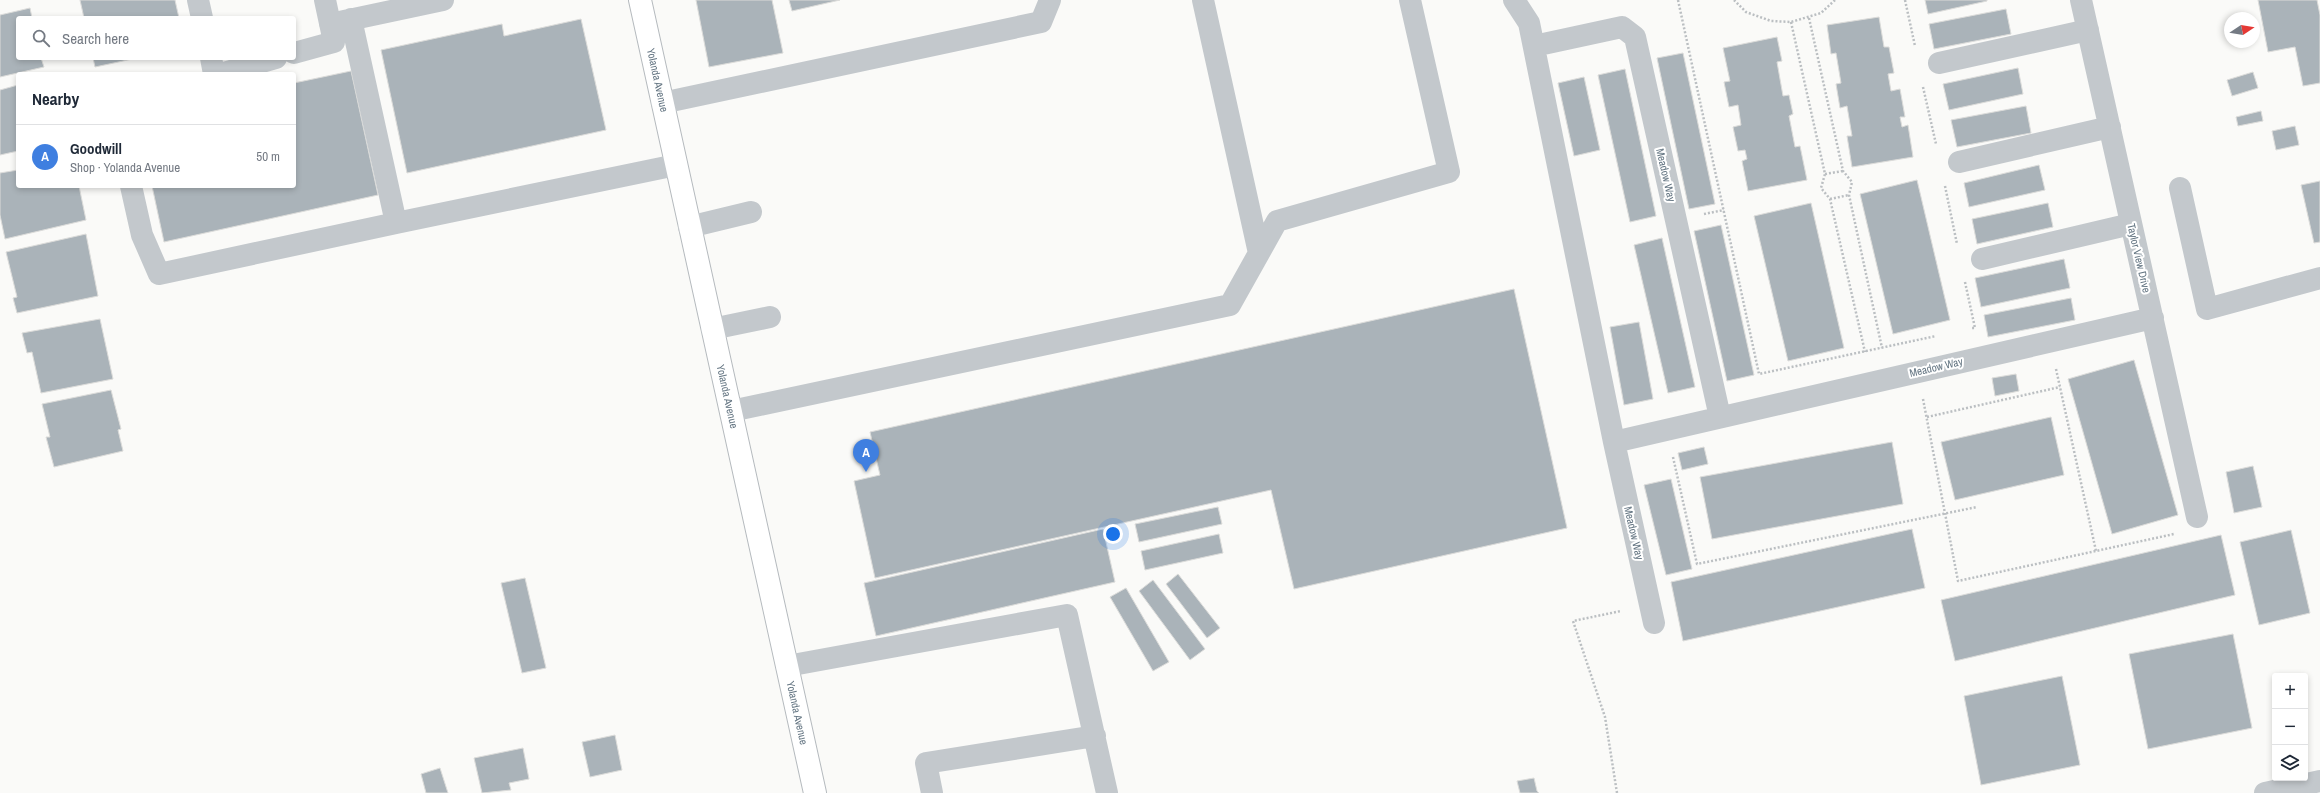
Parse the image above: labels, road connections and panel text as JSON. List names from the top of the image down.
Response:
{
  "streets": {
    "main road": ["Yolanda Avenue"],
    "street": ["Meadow Way", "Taylor View Drive"]
  },
  "crossings": [
    ["Meadow Way", "Taylor View Drive"]
  ],
  "north": "right",
  "page": {
    "search": "Search here",
    "heading": "Nearby",
    "list": [
      {
        "mark": "A",
        "name": "Goodwill",
        "note": "Shop · Yolanda Avenue",
        "value": "50 m"
      }
    ],
    "pins": "A",
    "map_buttons": ["+", "−"]
  }
}
